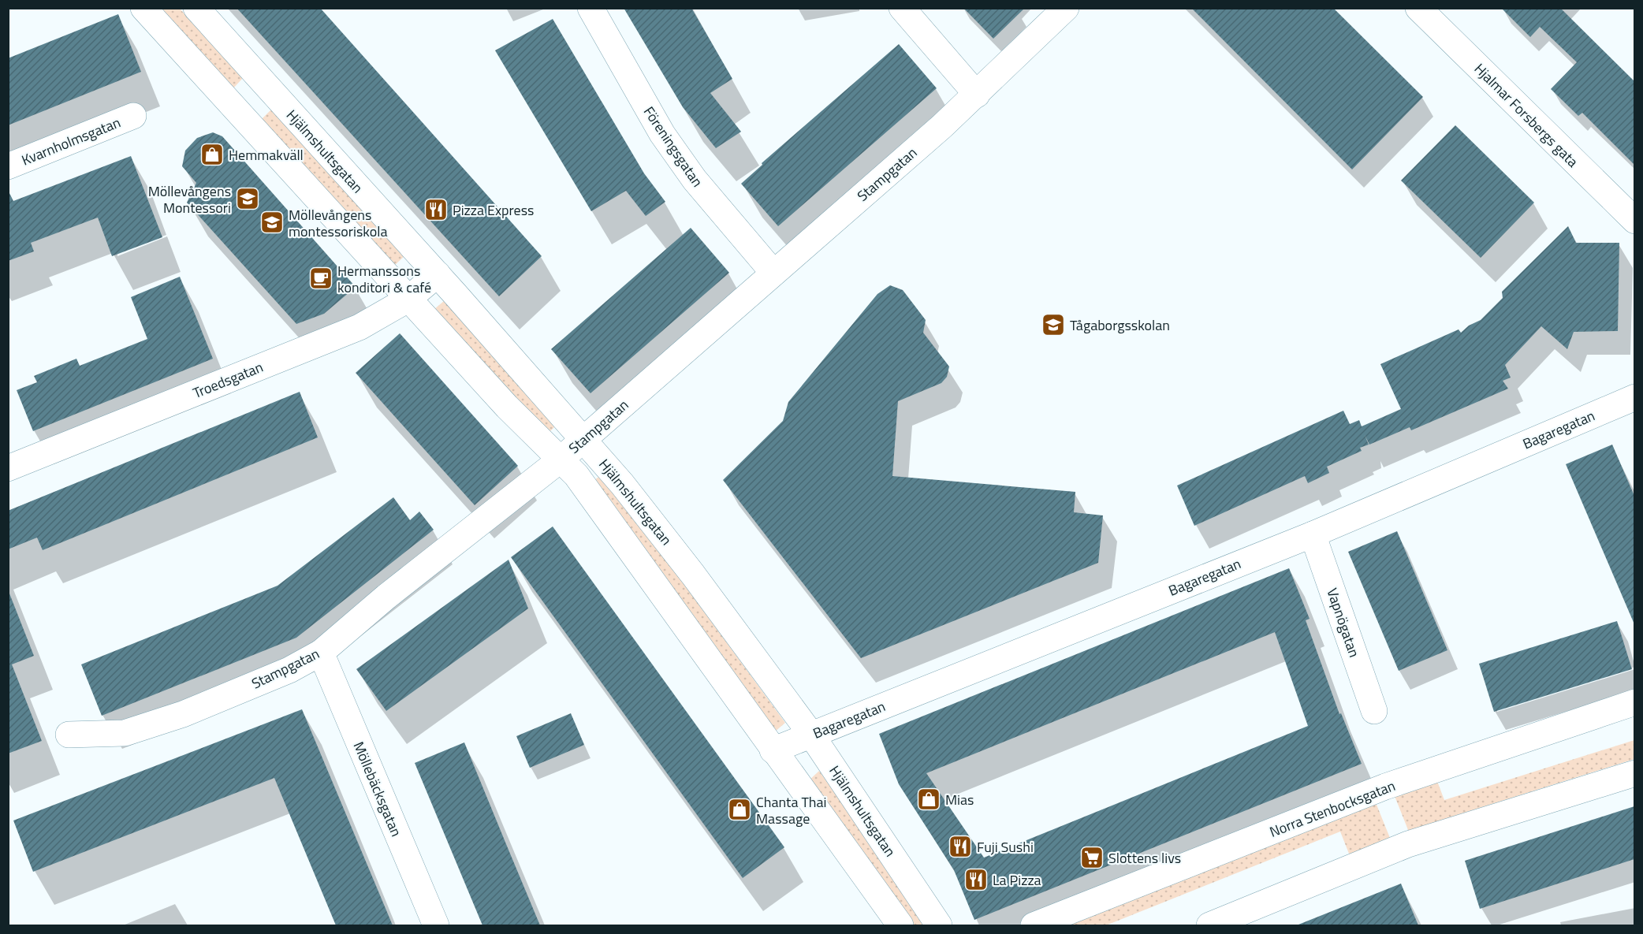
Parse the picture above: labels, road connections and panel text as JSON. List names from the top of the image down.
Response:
{
  "streets": {
    "street": [
      "Hjalmar Forsbergs gata",
      "Kvarnholmsgatan",
      "Föreningsgatan",
      "Hjälmshultsgatan",
      "Stampgatan",
      "Troedsgatan",
      "Bagaregatan",
      "Vapnögatan",
      "Möllebäcksgatan",
      "Norra Stenbocksgatan"
    ]
  },
  "crossings": [
    ["Föreningsgatan", "Stampgatan"],
    ["Hjälmshultsgatan", "Stampgatan"],
    ["Hjälmshultsgatan", "Troedsgatan"],
    ["Hjälmshultsgatan", "Bagaregatan"],
    ["Stampgatan", "Möllebäcksgatan"],
    ["Bagaregatan", "Vapnögatan"]
  ],
  "places": {
    "shop": ["Hemmakväll", "Mias", "Chanta Thai Massage"],
    "school or university": ["Möllevångens Montessori", "Möllevångens montessoriskola", "Tågaborgsskolan"],
    "restaurant": ["Pizza Express", "Fuji Sushi", "La Pizza"],
    "cafe": ["Hermanssons konditori & café"],
    "supermarket": ["Slottens livs"]
  }
}
